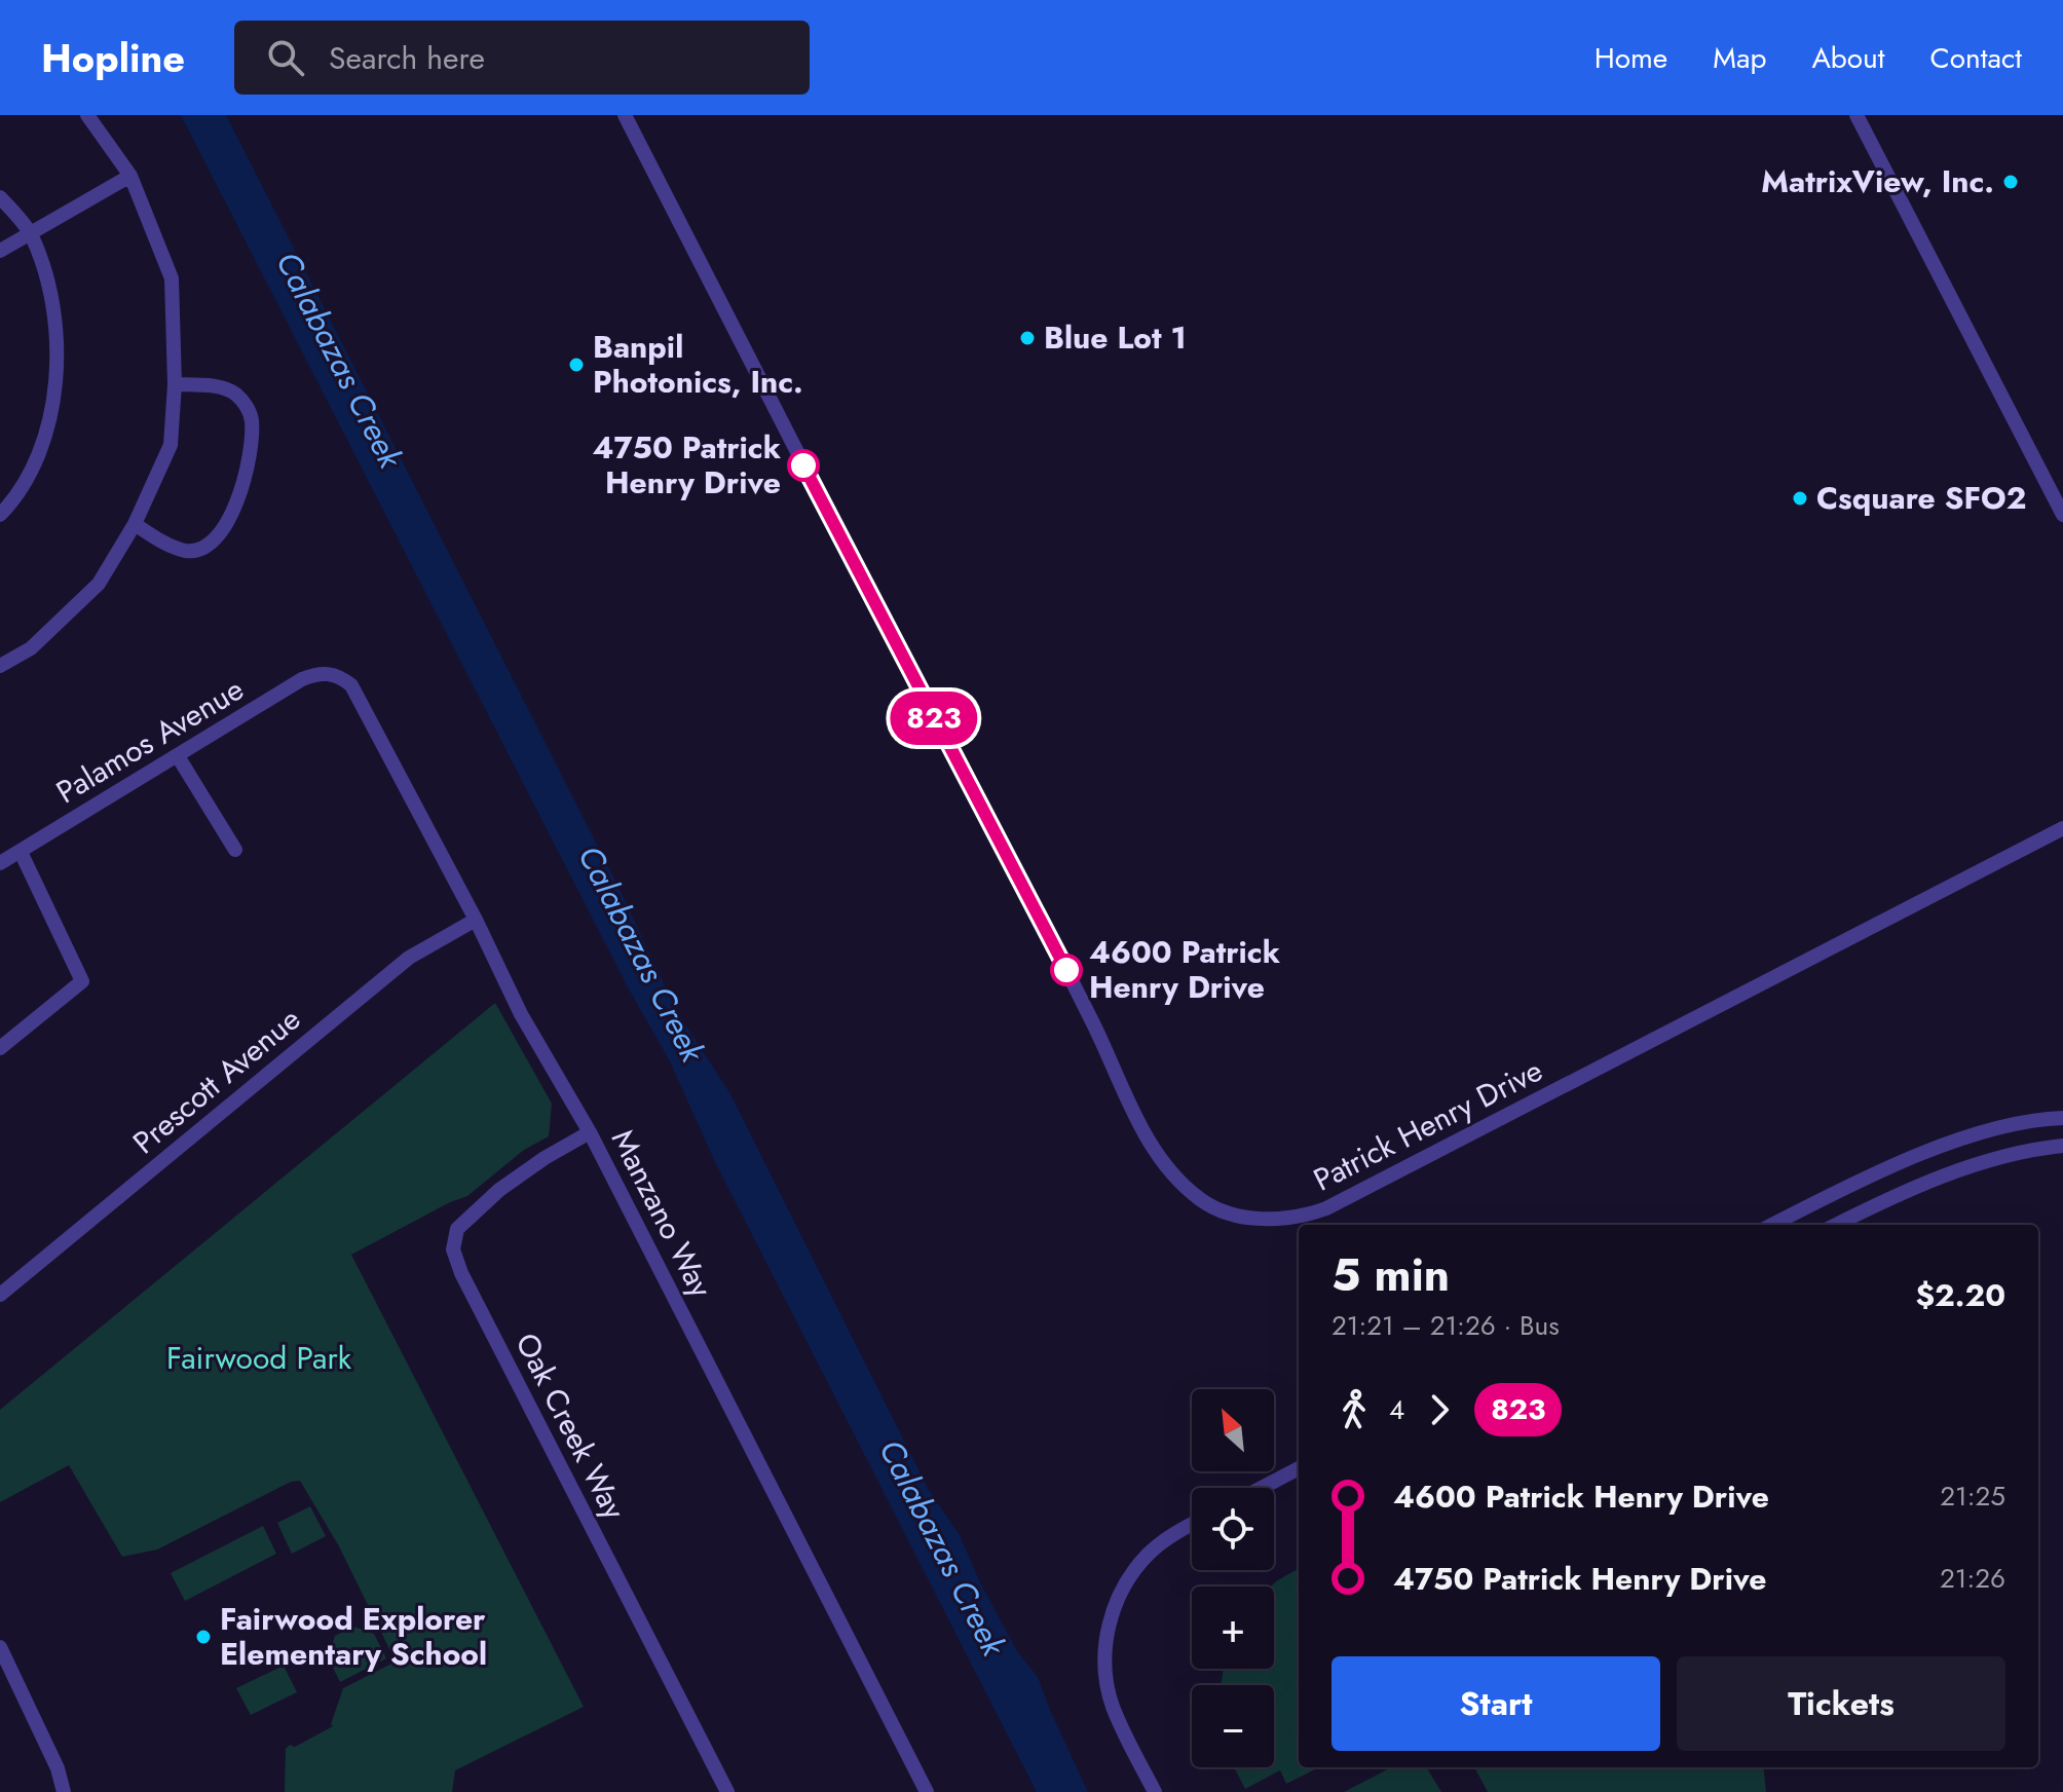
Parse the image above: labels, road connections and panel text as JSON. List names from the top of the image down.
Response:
{
  "streets": {
    "street": [
      "Palamos Avenue",
      "Prescott Avenue",
      "Patrick Henry Drive",
      "Manzano Way",
      "Oak Creek Way"
    ]
  },
  "crossings": [
    ["Palamos Avenue", "Manzano Way"],
    ["Prescott Avenue", "Manzano Way"],
    ["Manzano Way", "Oak Creek Way"]
  ],
  "water": ["Calabazas Creek"],
  "parks": ["Fairwood Park"],
  "places": [
    "MatrixView, Inc.",
    "Blue Lot 1",
    "Banpil Photonics, Inc.",
    "4750 Patrick Henry Drive",
    "Csquare SFO2",
    "4600 Patrick Henry Drive",
    "Fairwood Explorer Elementary School"
  ],
  "lines": ["bus line 823"],
  "north": "top left",
  "page": {
    "header": "Hopline",
    "search": "Search here",
    "nav": [
      "Home",
      "Map",
      "About",
      "Contact"
    ],
    "on_map": "823",
    "heading": ["5 min", "21:21 – 21:26 · Bus", "$2.20"],
    "legs": ["4", "823"],
    "map_buttons": ["+", "−"],
    "list": [
      {
        "name": "4600 Patrick Henry Drive",
        "value": "21:25"
      },
      {
        "name": "4750 Patrick Henry Drive",
        "value": "21:26"
      }
    ],
    "buttons": ["Start", "Tickets"]
  }
}
